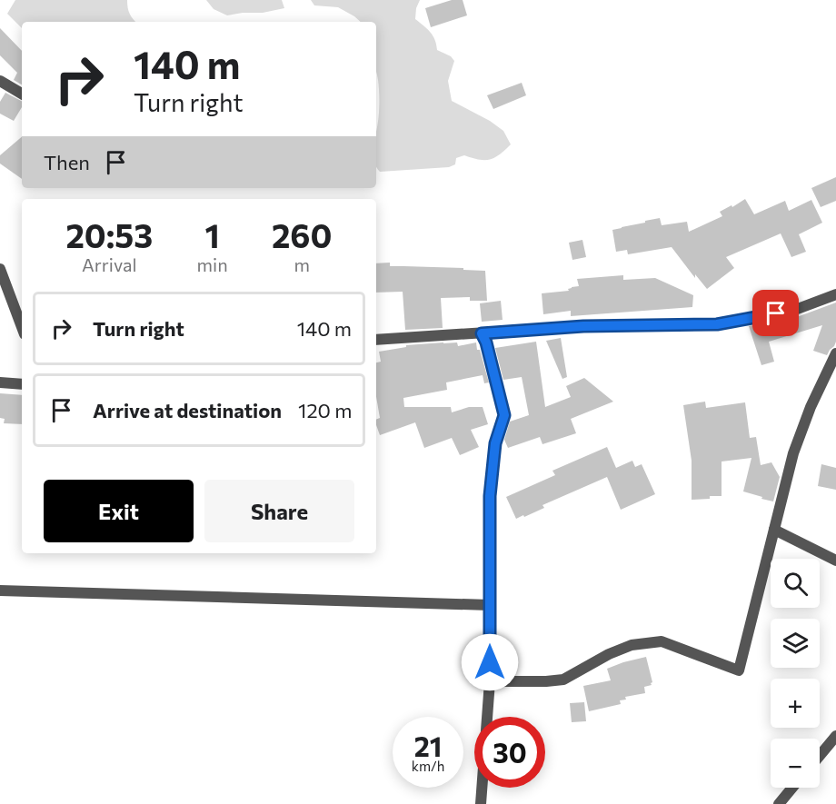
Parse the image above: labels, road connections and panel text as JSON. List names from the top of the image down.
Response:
{
  "page": {
    "turn": ["140 m", "Turn right"],
    "then": "Then",
    "eta": [
      "20:53",
      "Arrival",
      "1",
      "min",
      "260",
      "m"
    ],
    "list": [
      {
        "name": "Turn right",
        "value": "140 m"
      },
      {
        "name": "Arrive at destination",
        "value": "120 m"
      }
    ],
    "buttons": ["Exit", "Share"],
    "map_buttons": ["+", "−"],
    "speed": "21 km/h",
    "limit": "30"
  }
}
